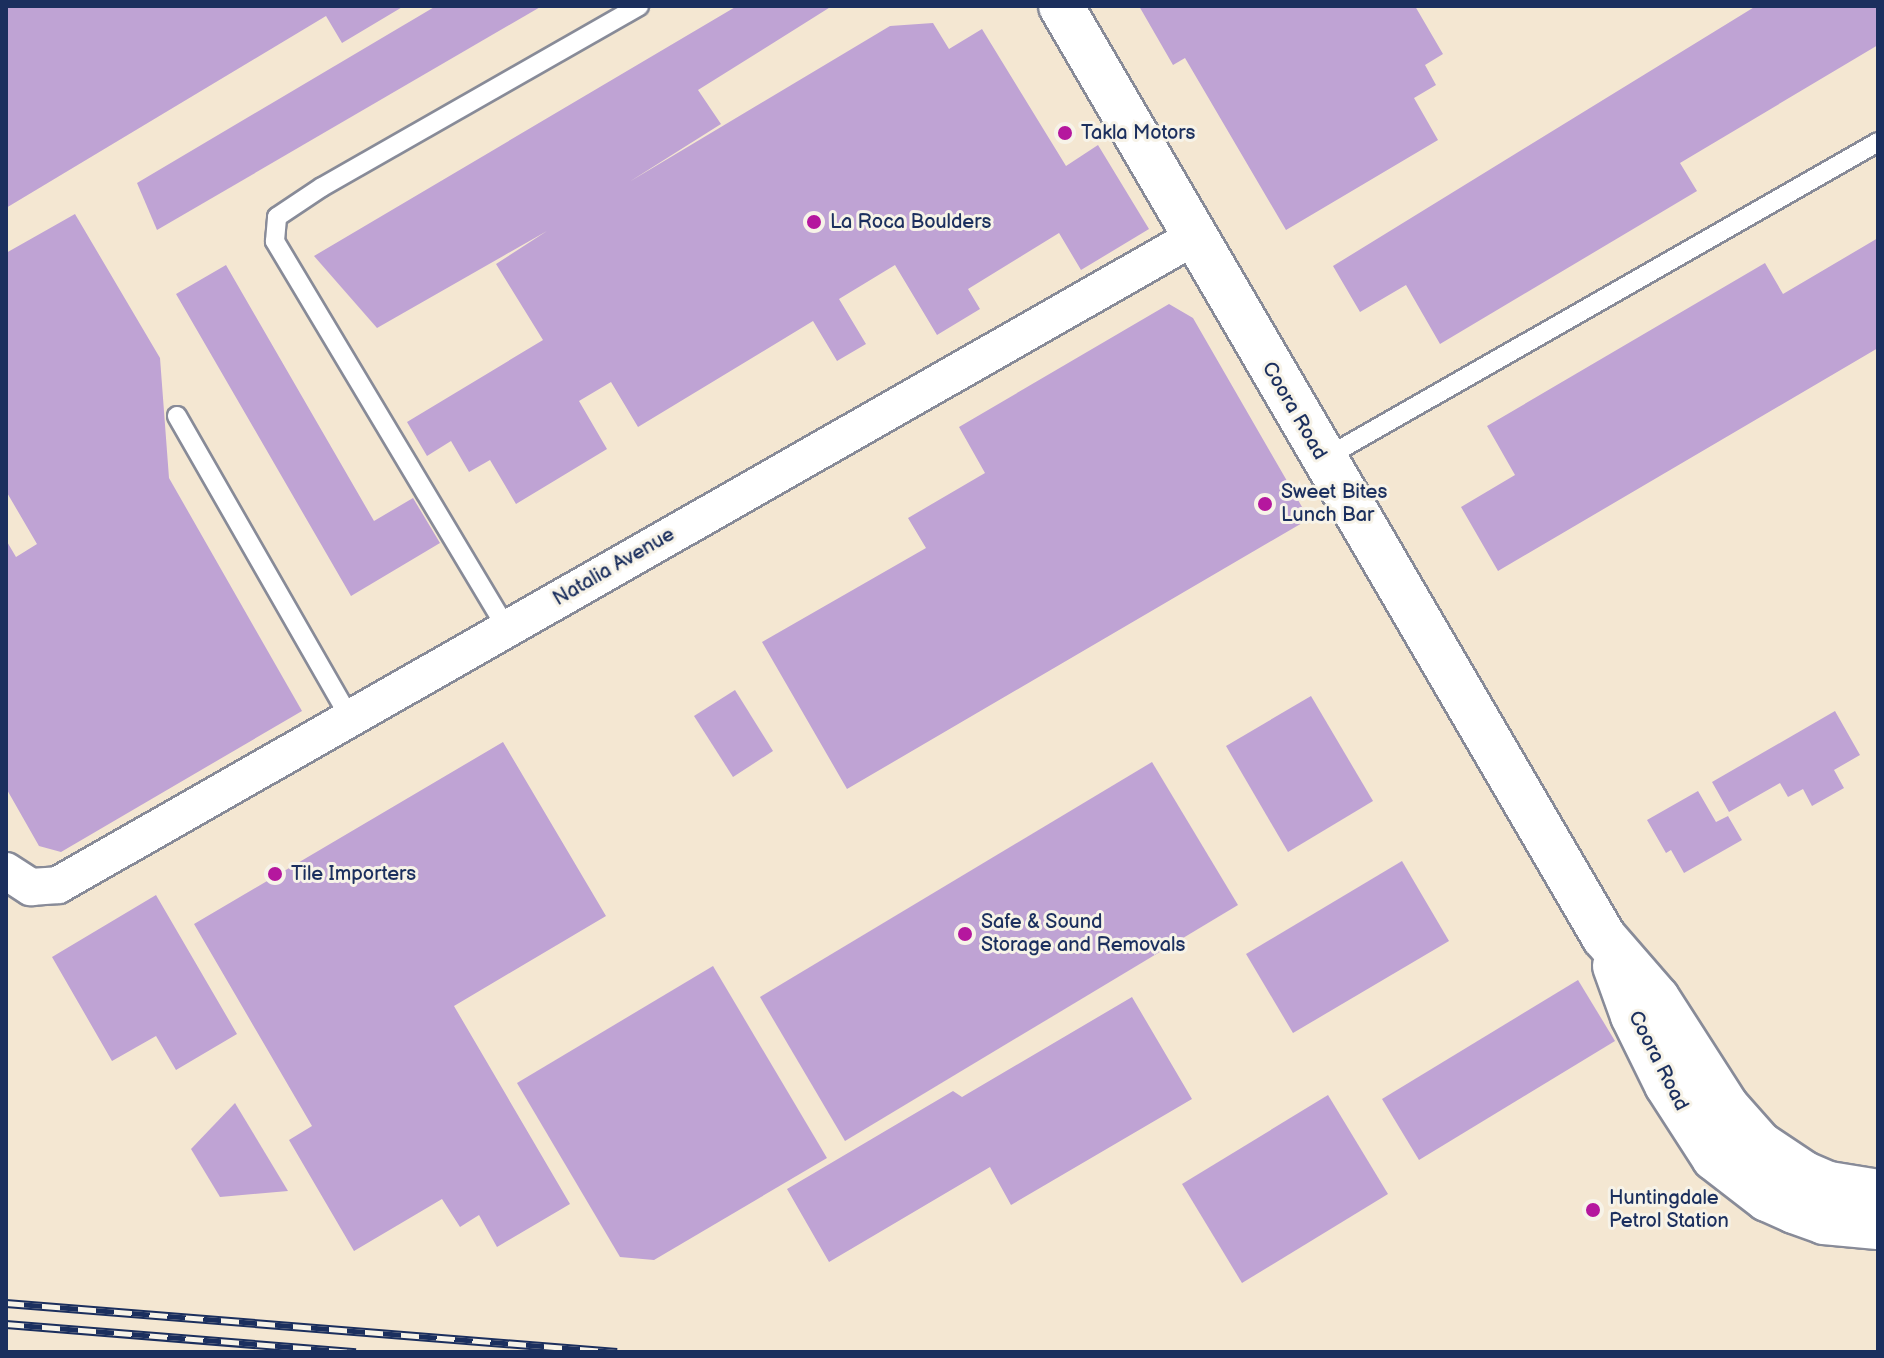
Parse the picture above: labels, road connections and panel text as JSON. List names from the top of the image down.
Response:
{
  "streets": {
    "street": ["Coora Road", "Natalia Avenue"]
  },
  "crossings": [
    ["Coora Road", "Natalia Avenue"]
  ],
  "places": [
    "Takla Motors",
    "La Roca Boulders",
    "Sweet Bites Lunch Bar",
    "Tile Importers",
    "Safe & Sound Storage and Removals",
    "Huntingdale Petrol Station"
  ]
}
